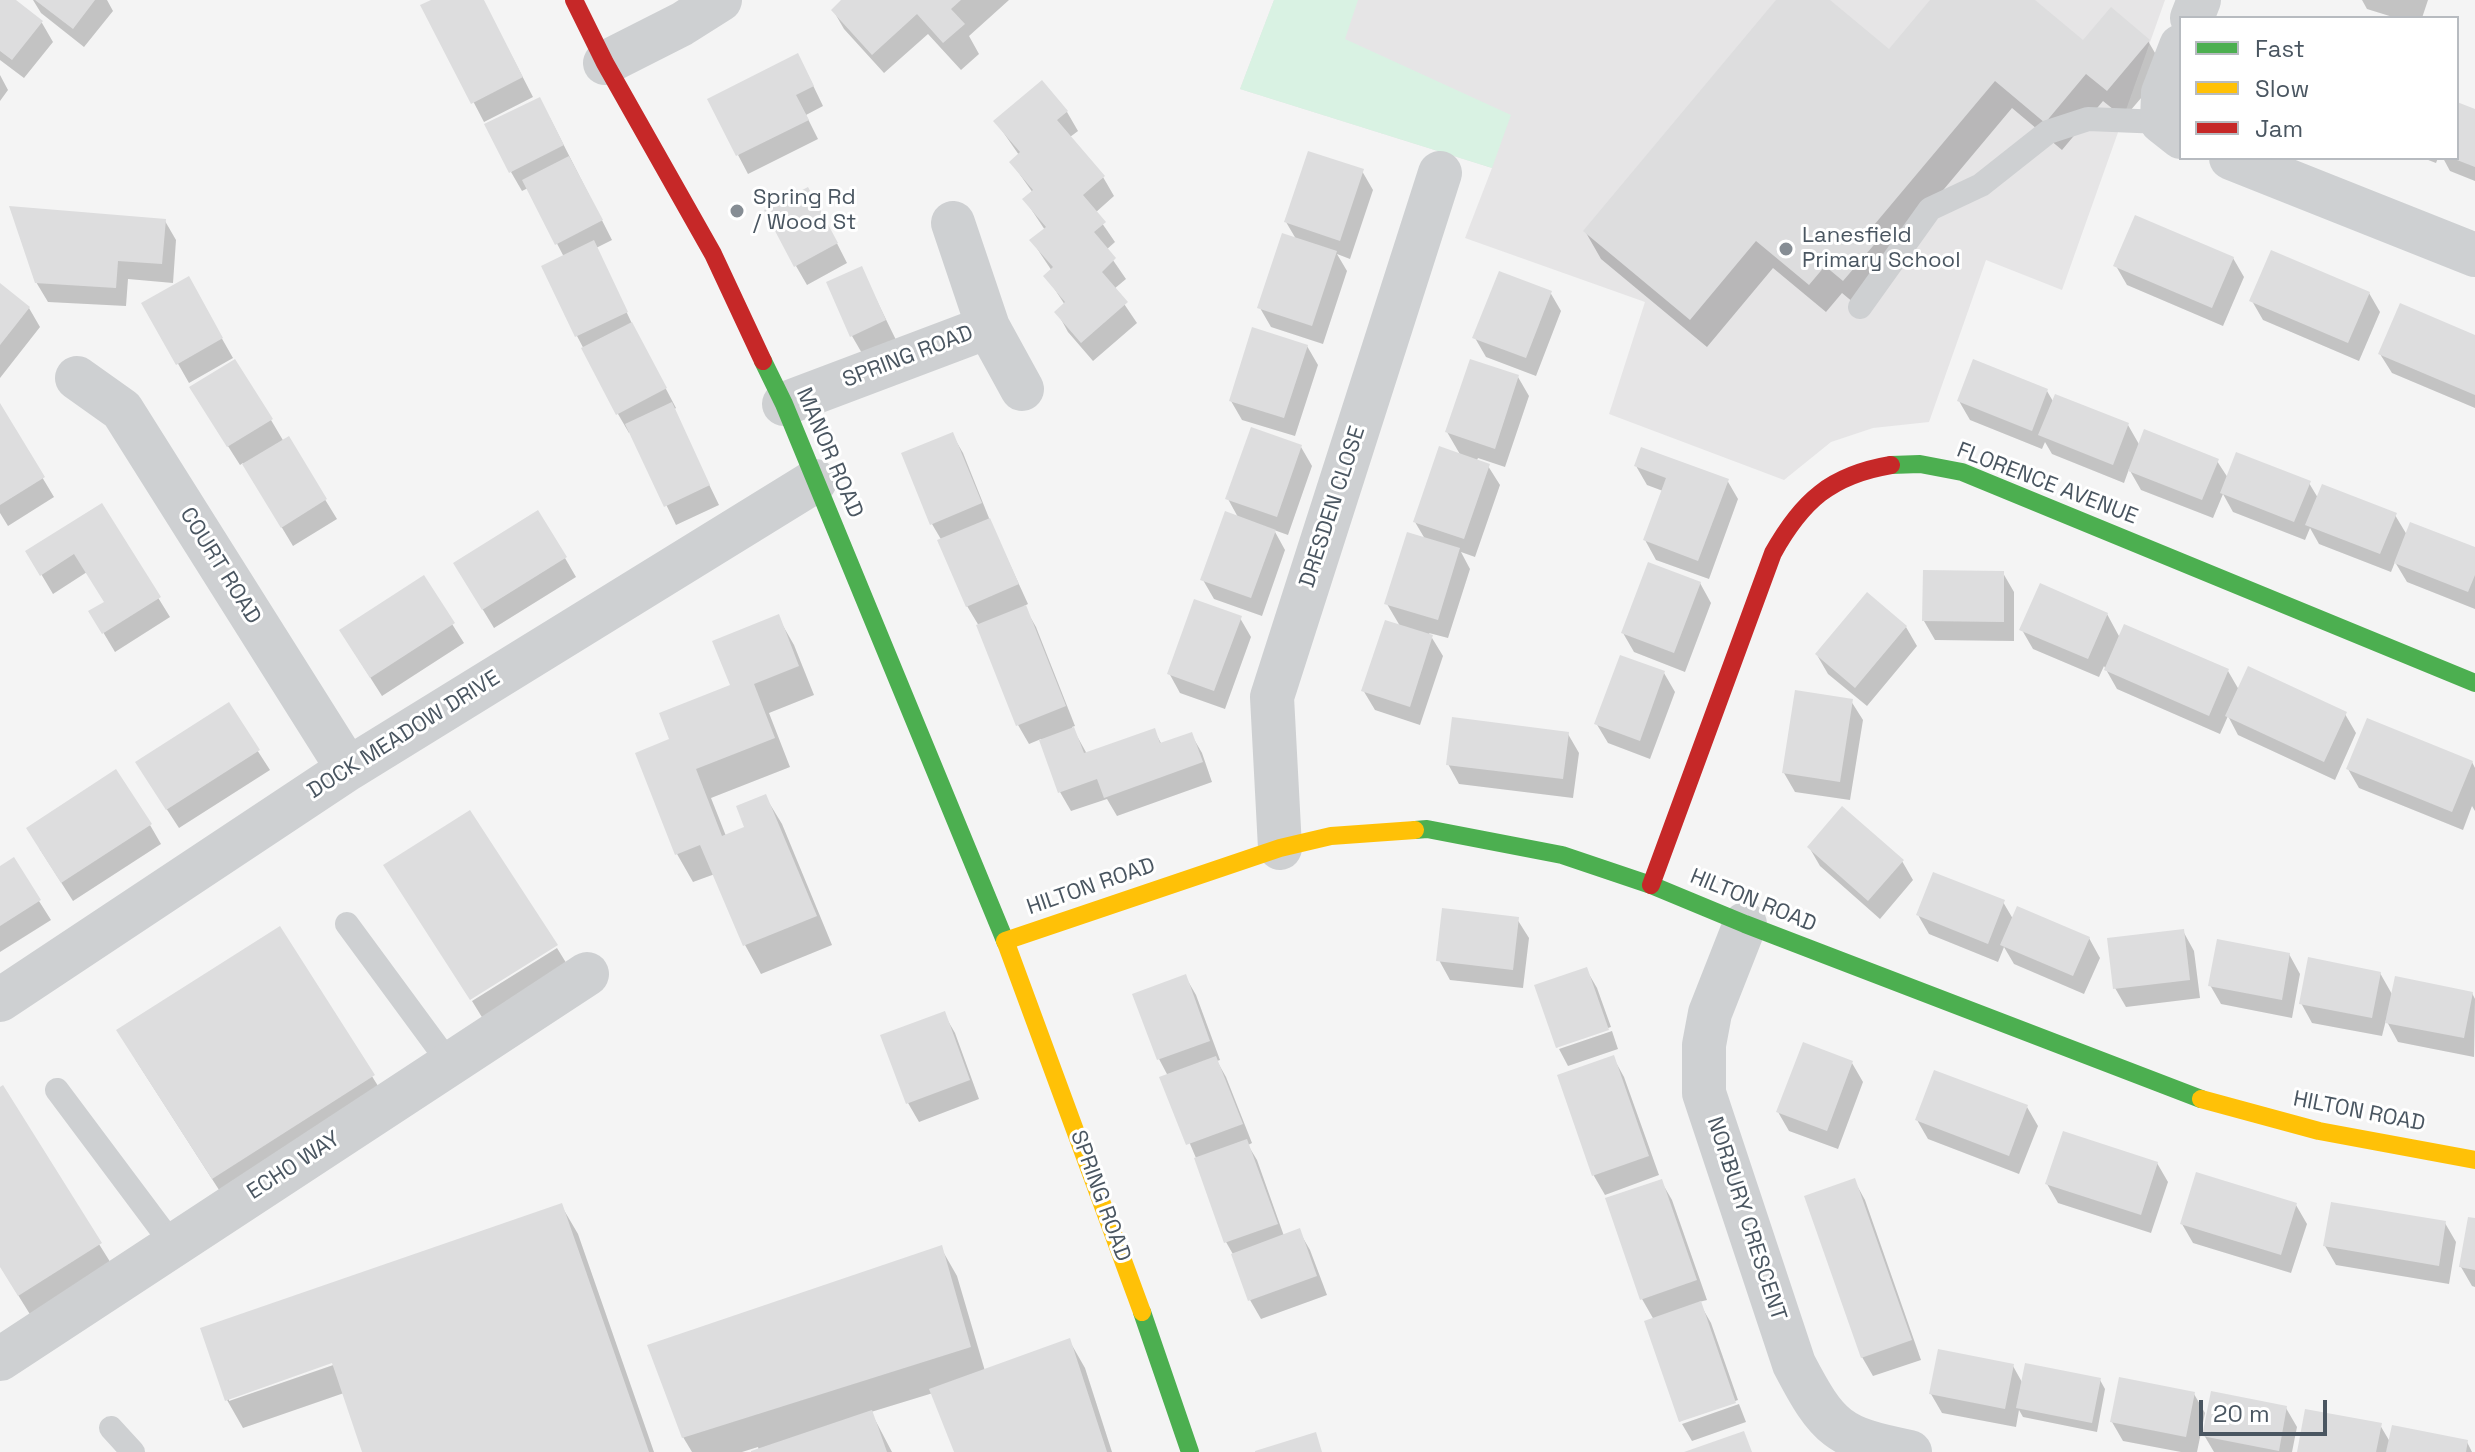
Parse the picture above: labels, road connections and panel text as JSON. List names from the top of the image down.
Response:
{
  "streets": {
    "street": [
      "SPRING ROAD",
      "MANOR ROAD",
      "FLORENCE AVENUE",
      "DRESDEN CLOSE",
      "COURT ROAD",
      "DOCK MEADOW DRIVE",
      "HILTON ROAD",
      "ECHO WAY",
      "NORBURY CRESCENT"
    ]
  },
  "crossings": [
    ["SPRING ROAD", "MANOR ROAD"],
    ["SPRING ROAD", "HILTON ROAD"],
    ["MANOR ROAD", "DOCK MEADOW DRIVE"],
    ["MANOR ROAD", "HILTON ROAD"],
    ["FLORENCE AVENUE", "HILTON ROAD"],
    ["DRESDEN CLOSE", "HILTON ROAD"],
    ["COURT ROAD", "DOCK MEADOW DRIVE"],
    ["HILTON ROAD", "NORBURY CRESCENT"]
  ],
  "places": ["Spring Rd / Wood St", "Lanesfield Primary School"],
  "legend": ["Fast", "Slow", "Jam"],
  "scale_bar": "20 m"
}
